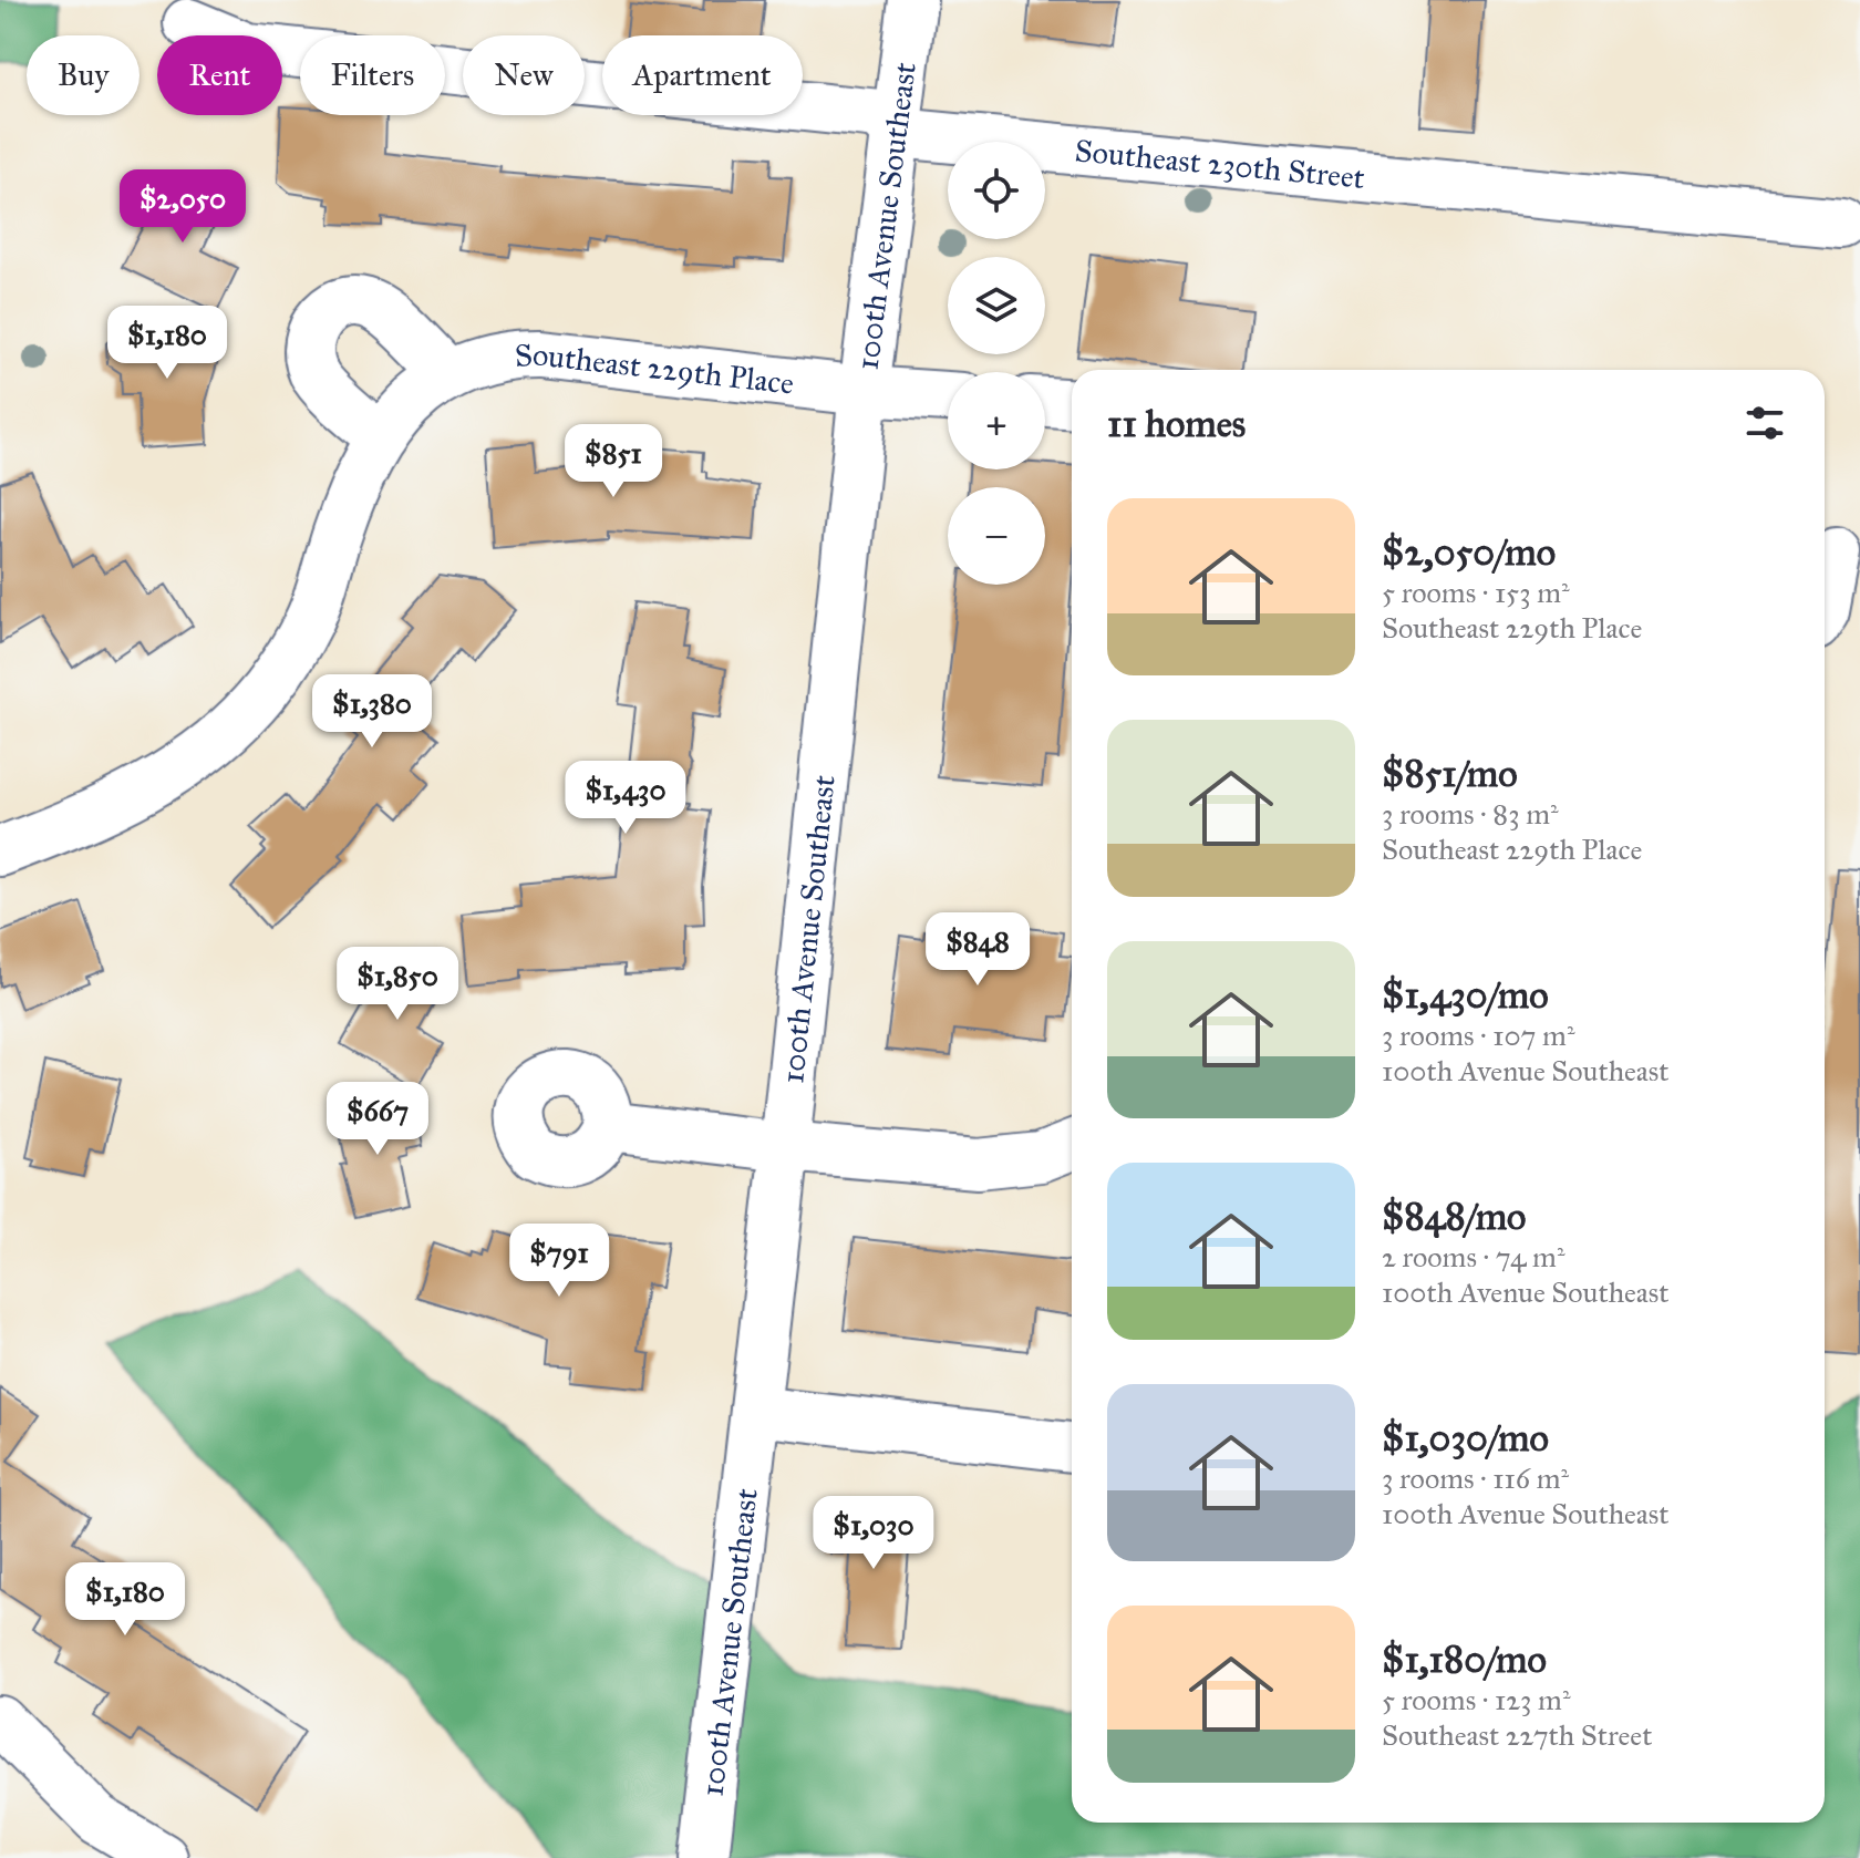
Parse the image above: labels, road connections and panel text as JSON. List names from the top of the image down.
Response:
{
  "streets": {
    "street": ["Southeast 230th Street", "100th Avenue Southeast", "Southeast 229th Place"]
  },
  "crossings": [
    ["Southeast 230th Street", "100th Avenue Southeast"],
    ["100th Avenue Southeast", "Southeast 229th Place"]
  ],
  "page": {
    "chip": [
      "Buy",
      "Rent",
      "Filters",
      "New",
      "Apartment"
    ],
    "map_buttons": ["+", "−"],
    "price": [
      "$2,050",
      "$1,180",
      "$851",
      "$1,380",
      "$1,430",
      "$848",
      "$1,850",
      "$667",
      "$791",
      "$1,030",
      "$1,180"
    ],
    "heading": "11 homes",
    "list": [
      {
        "name": "$2,050/mo",
        "note": "5 rooms · 153 m² · Southeast 229th Place"
      },
      {
        "name": "$851/mo",
        "note": "3 rooms · 83 m² · Southeast 229th Place"
      },
      {
        "name": "$1,430/mo",
        "note": "3 rooms · 107 m² · 100th Avenue Southeast"
      },
      {
        "name": "$848/mo",
        "note": "2 rooms · 74 m² · 100th Avenue Southeast"
      },
      {
        "name": "$1,030/mo",
        "note": "3 rooms · 116 m² · 100th Avenue Southeast"
      },
      {
        "name": "$1,180/mo",
        "note": "5 rooms · 123 m² · Southeast 227th Street"
      }
    ]
  }
}
